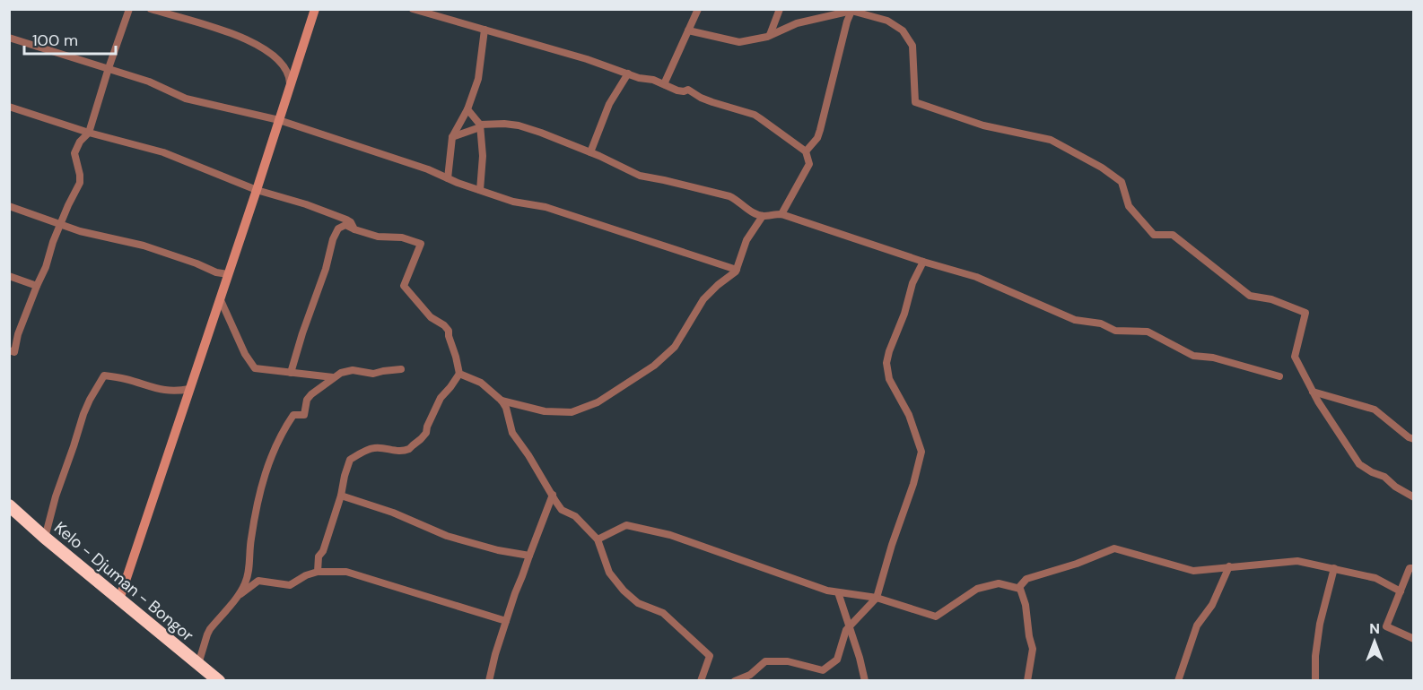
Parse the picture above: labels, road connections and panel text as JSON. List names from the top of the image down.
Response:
{
  "streets": {
    "highway": ["Kelo - Djuman - Bongor"]
  },
  "scale_bar": "100 m",
  "north": "top"
}
